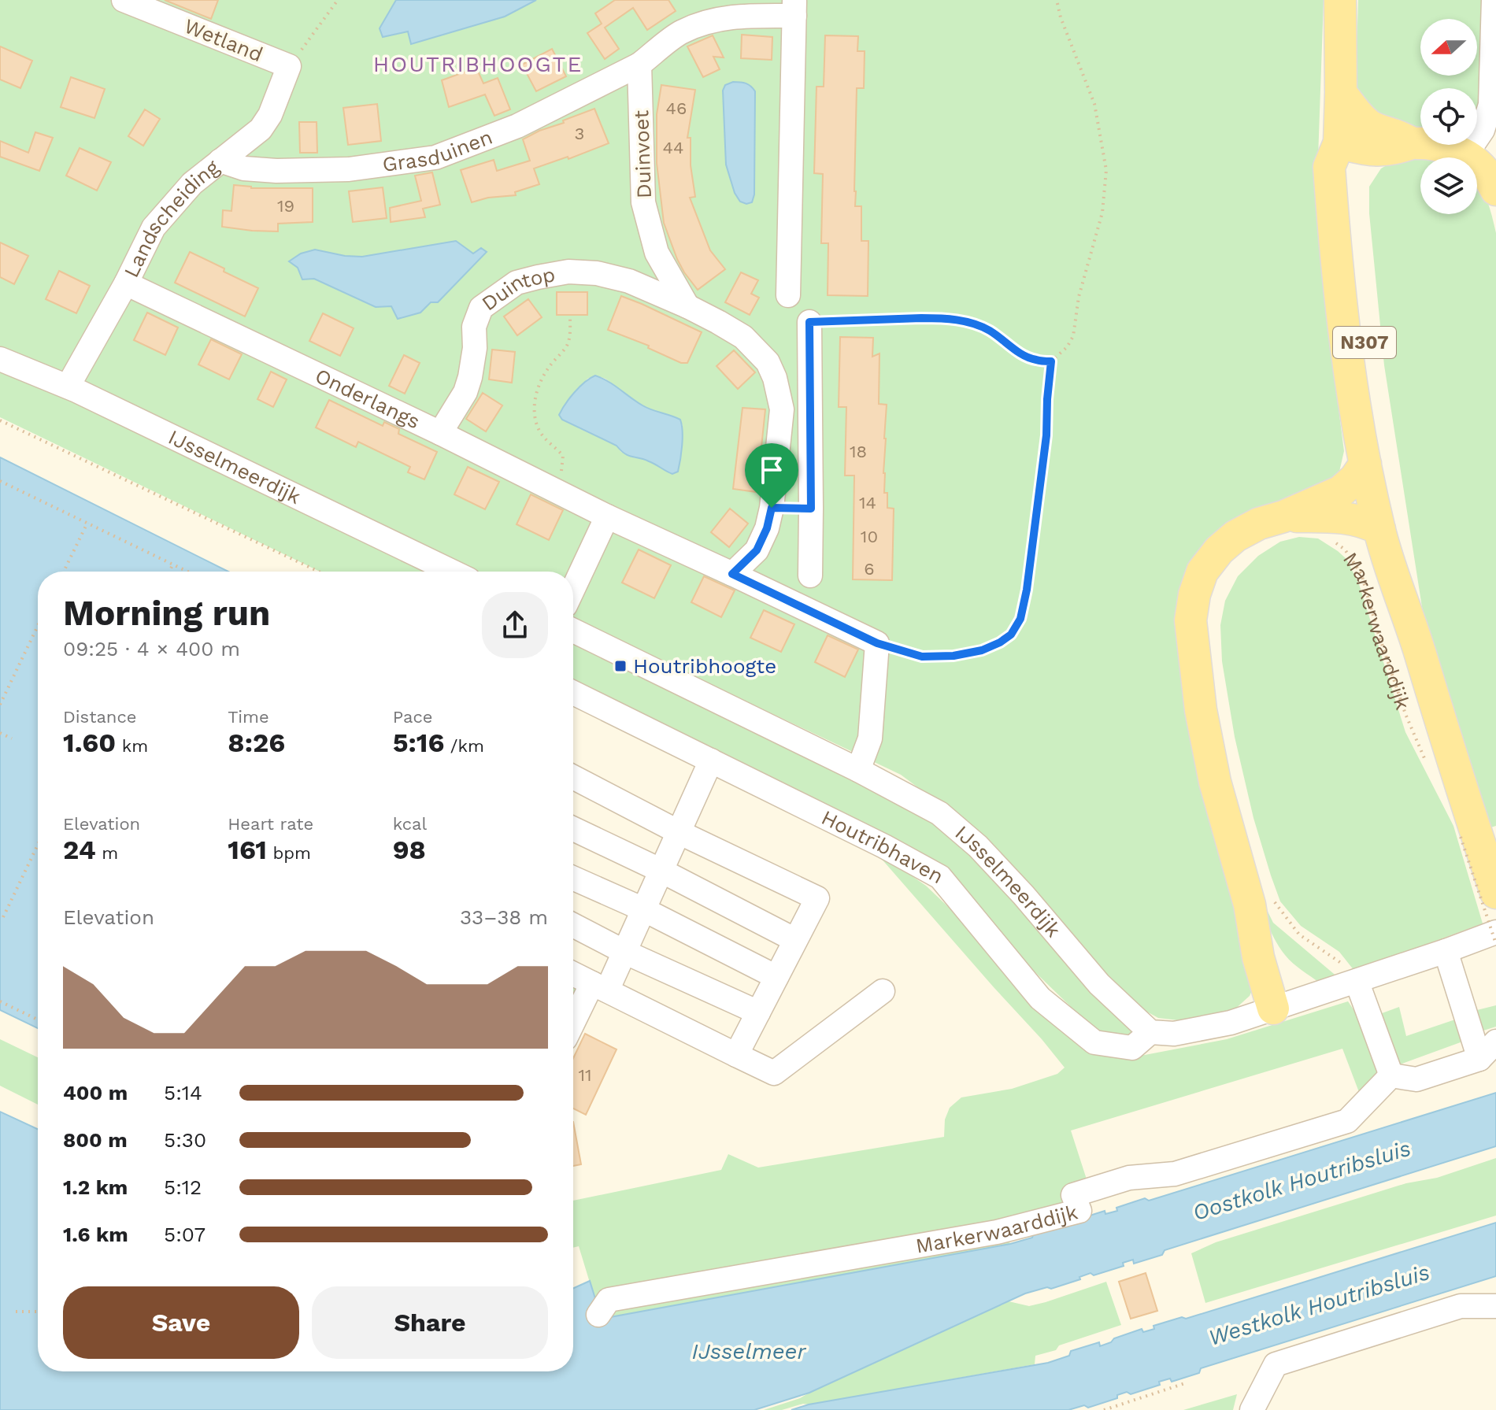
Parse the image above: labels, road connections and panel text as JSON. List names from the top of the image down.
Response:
{
  "streets": {
    "main road": ["N307", "Markerwaarddijk"],
    "street": [
      "Wetland",
      "Grasduinen",
      "Duinvoet",
      "Landscheiding",
      "Duintop",
      "Onderlangs",
      "IJsselmeerdijk",
      "Houtribhaven"
    ]
  },
  "crossings": [
    ["Wetland", "Landscheiding"],
    ["Grasduinen", "Duinvoet"],
    ["Grasduinen", "Landscheiding"],
    ["Duinvoet", "Duintop"],
    ["Landscheiding", "Onderlangs"],
    ["Landscheiding", "IJsselmeerdijk"],
    ["Duintop", "Onderlangs"],
    ["IJsselmeerdijk", "Houtribhaven"]
  ],
  "districts": ["HOUTRIBHOOGTE"],
  "water": ["Oostkolk Houtribsluis", "Westkolk Houtribsluis", "IJsselmeer"],
  "places": {
    "transit": ["Houtribhoogte"]
  },
  "house_numbers": [
    "46",
    "3",
    "44",
    "19",
    "18",
    "14",
    "10",
    "6",
    "11"
  ],
  "north": "left",
  "page": {
    "heading": ["Morning run", "09:25 · 4 × 400 m"],
    "stats": [
      ["Distance", "1.60 km"],
      ["Time", "8:26"],
      ["Pace", "5:16 /km"],
      ["Elevation", "24 m"],
      ["Heart rate", "161 bpm"],
      ["kcal", "98"]
    ],
    "chart": ["Elevation", "33–38 m"],
    "list": [
      {
        "name": "400 m",
        "note": "5:14"
      },
      {
        "name": "800 m",
        "note": "5:30"
      },
      {
        "name": "1.2 km",
        "note": "5:12"
      },
      {
        "name": "1.6 km",
        "note": "5:07"
      }
    ],
    "buttons": ["Save", "Share"]
  }
}
